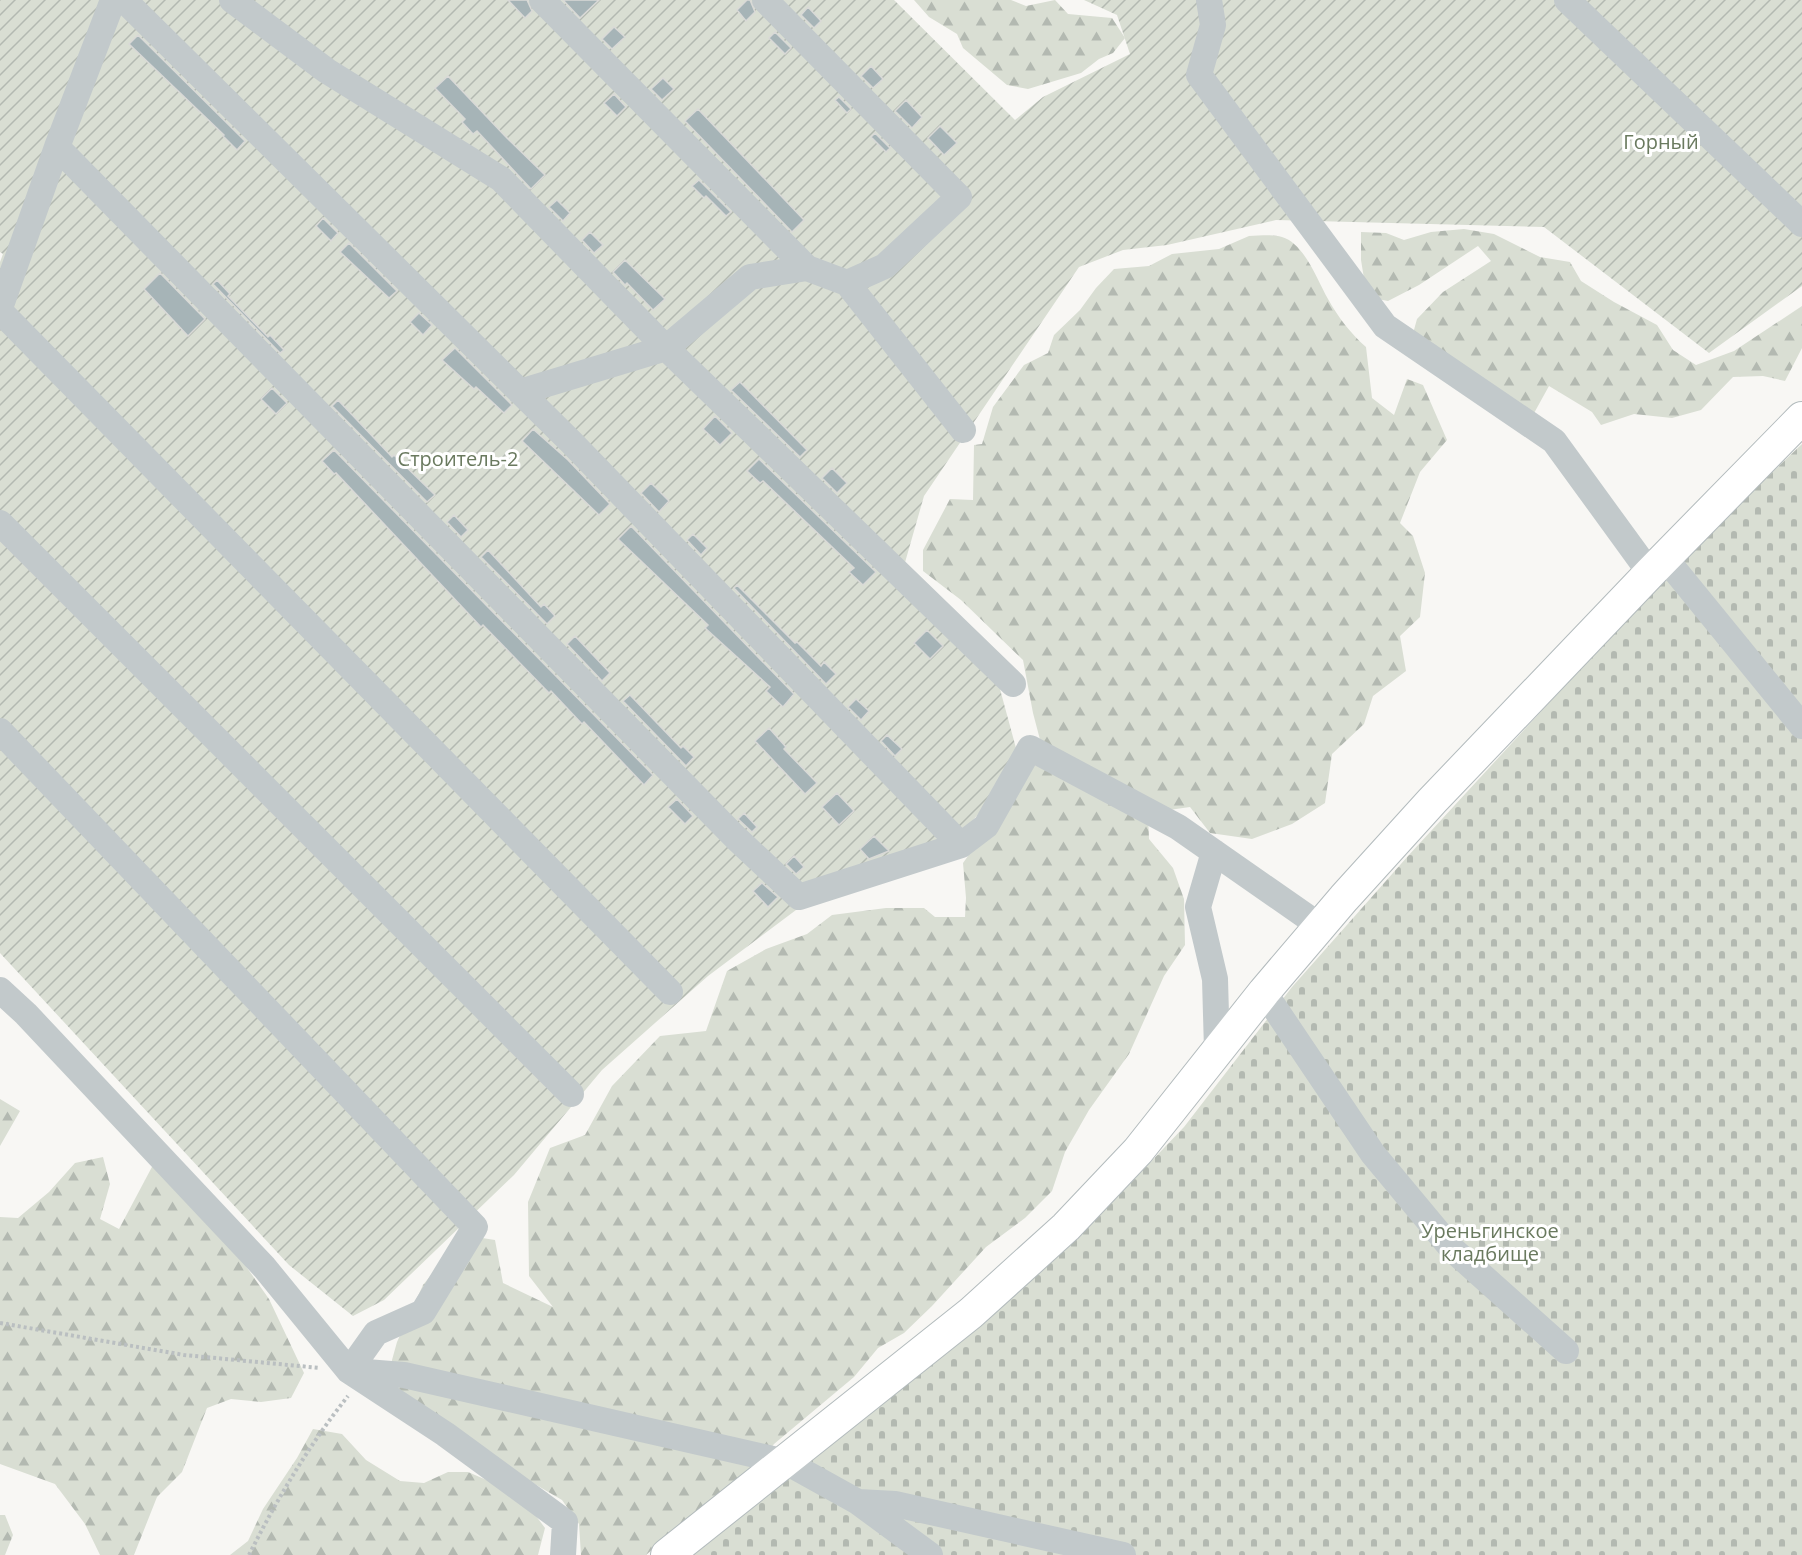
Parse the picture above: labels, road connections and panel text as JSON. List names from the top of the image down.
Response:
{
  "parks": ["Горный", "Строитель-2", "Уреньгинское кладбище"]
}
